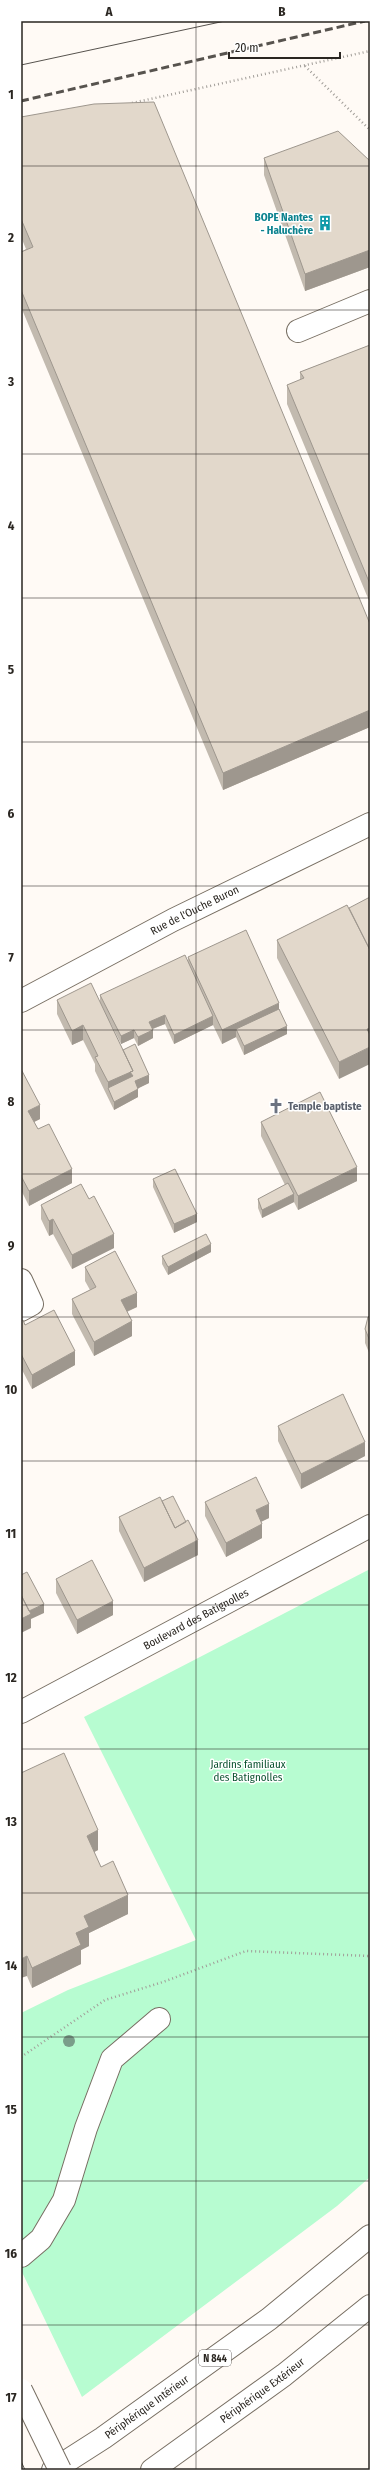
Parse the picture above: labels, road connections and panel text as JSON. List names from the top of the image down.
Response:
{
  "streets": {
    "main road": [
      "Rue de l'Ouche Buron",
      "Boulevard des Batignolles",
      "N 844",
      "Périphérique Extérieur",
      "Périphérique Intérieur"
    ]
  },
  "parks": ["Jardins familiaux des Batignolles"],
  "places": {
    "building": ["BOPE Nantes - Haluchère"],
    "church": ["Temple baptiste"]
  },
  "scale_bar": "20 m",
  "grid": {
    "columns": ["A", "B"],
    "rows": [
      "1",
      "2",
      "3",
      "4",
      "5",
      "6",
      "7",
      "8",
      "9",
      "10",
      "11",
      "12",
      "13",
      "14",
      "15",
      "16",
      "17"
    ]
  }
}
